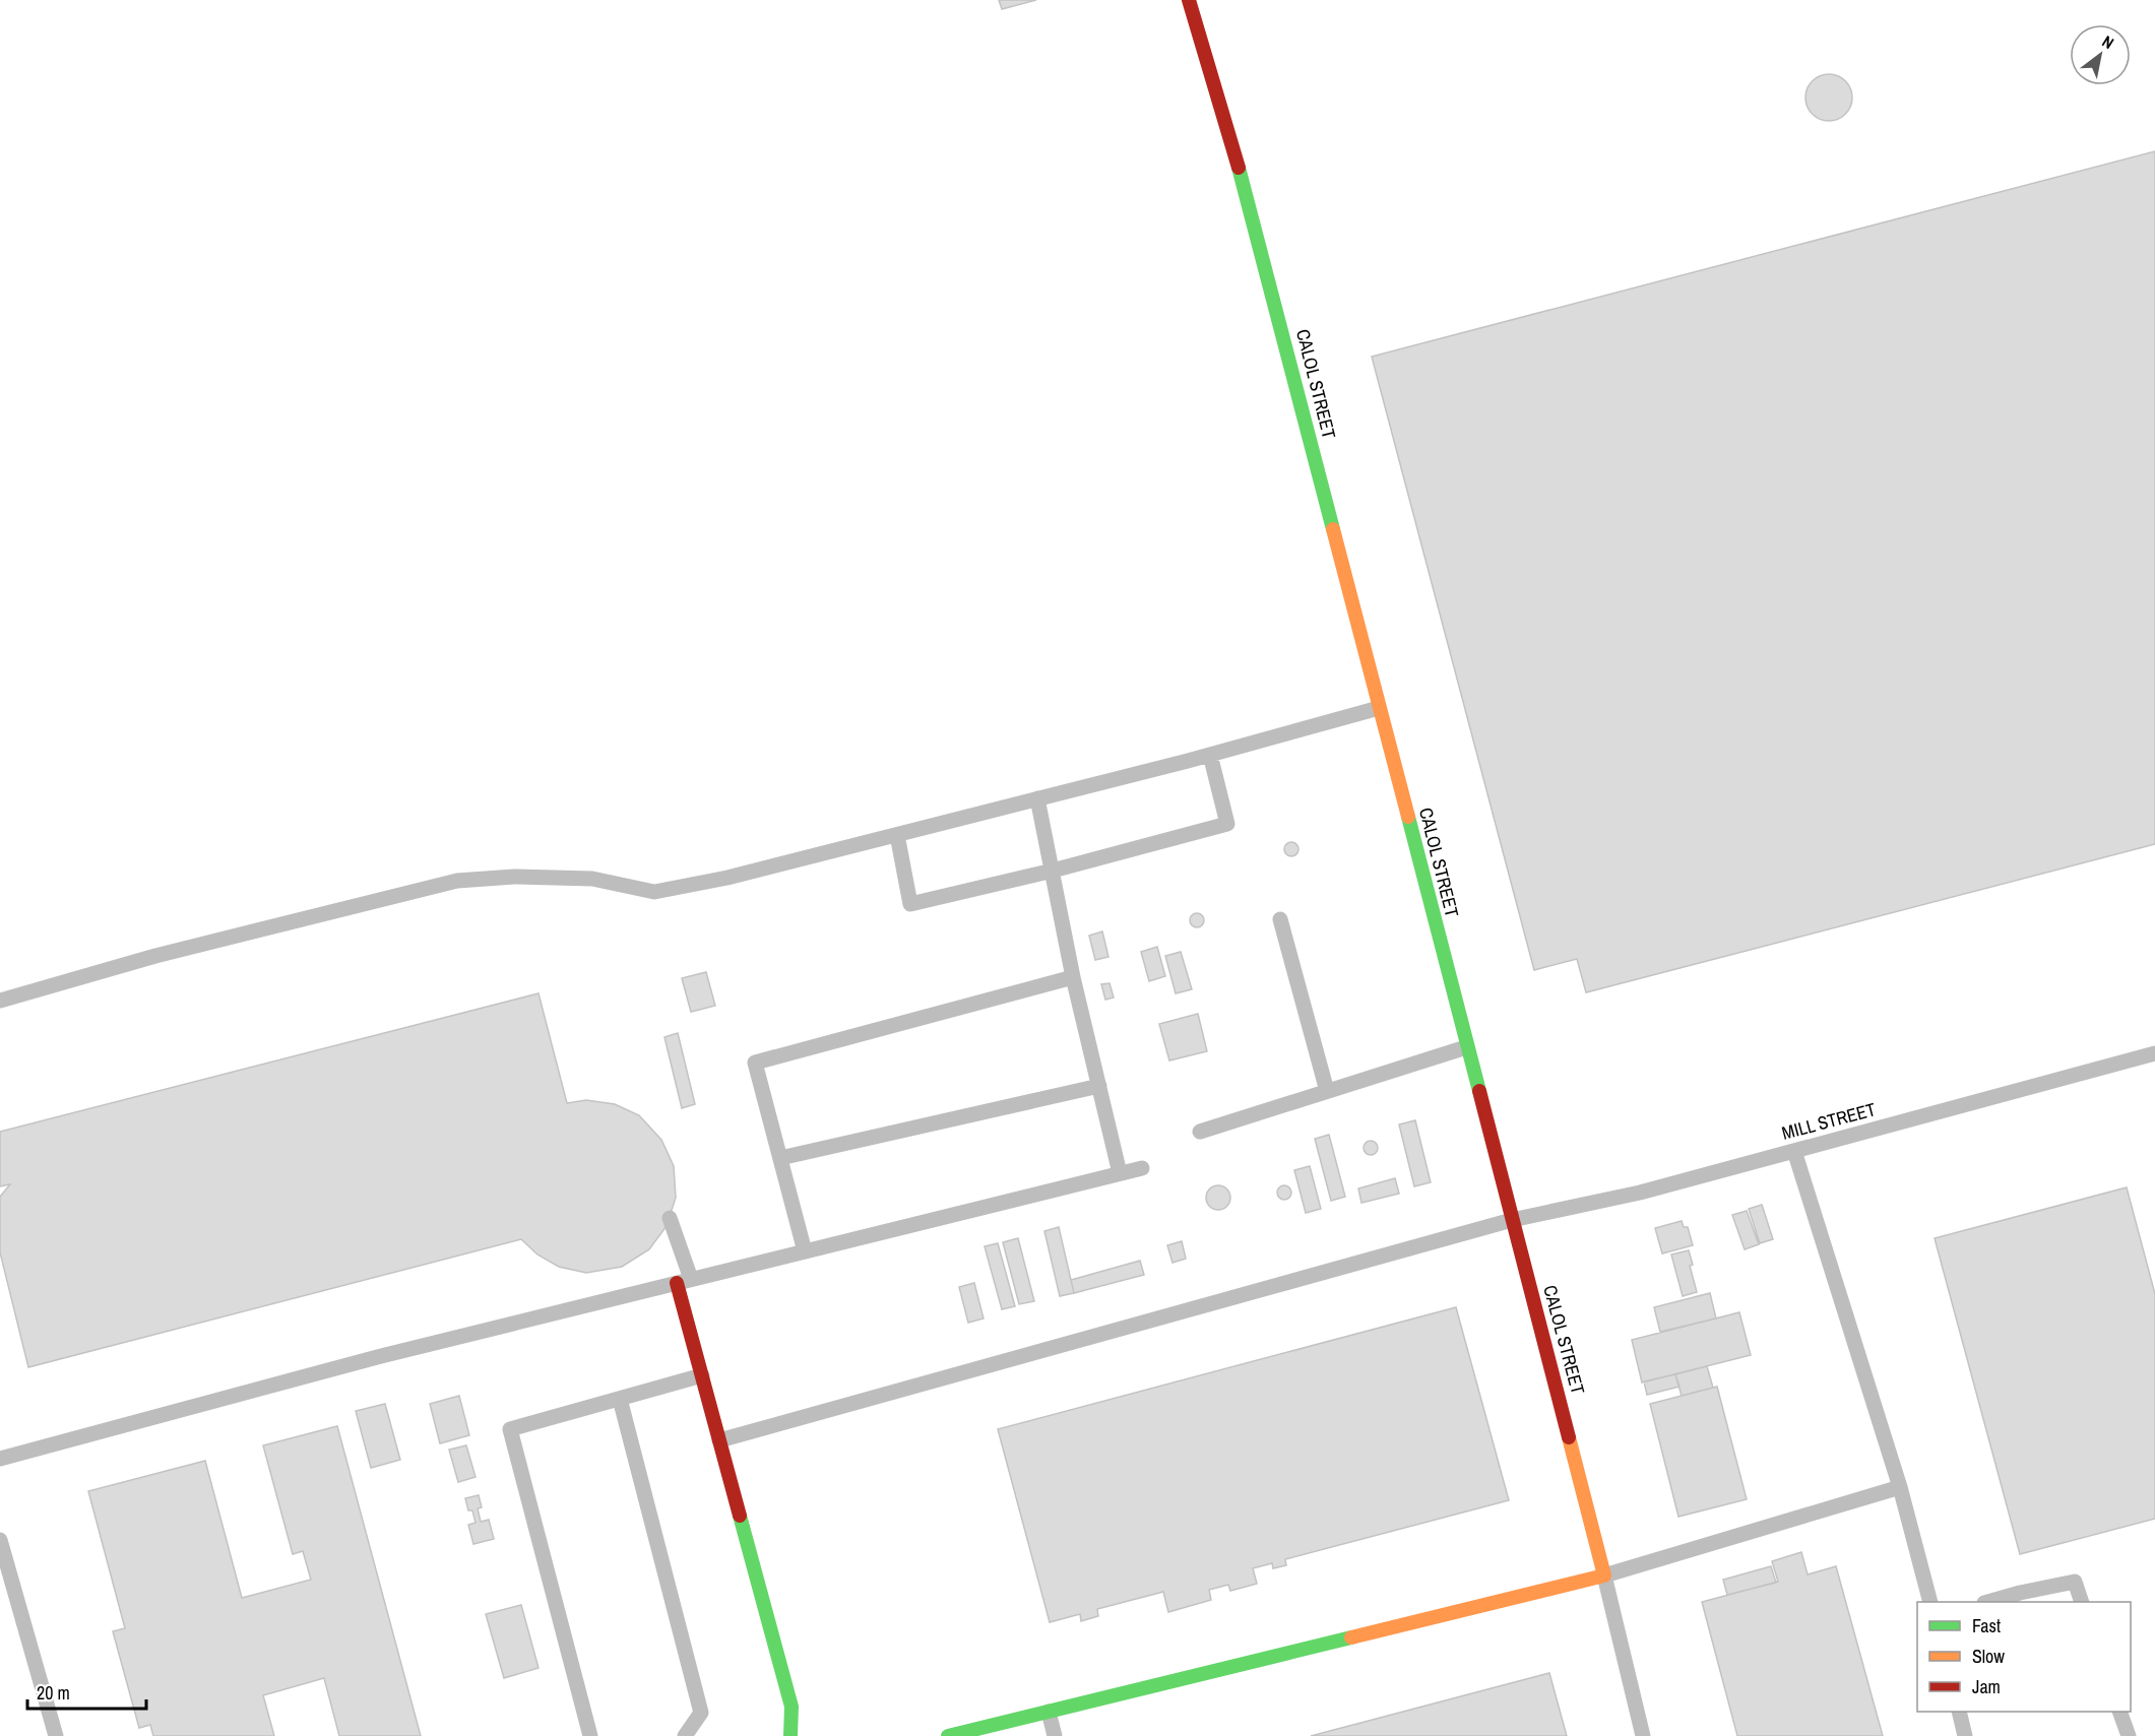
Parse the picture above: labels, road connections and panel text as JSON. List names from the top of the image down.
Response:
{
  "streets": {
    "street": ["CALOL STREET"],
    "lane": ["MILL STREET"]
  },
  "crossings": [
    ["CALOL STREET", "MILL STREET"]
  ],
  "legend": ["Fast", "Slow", "Jam"],
  "scale_bar": "20 m",
  "north": "top right"
}
